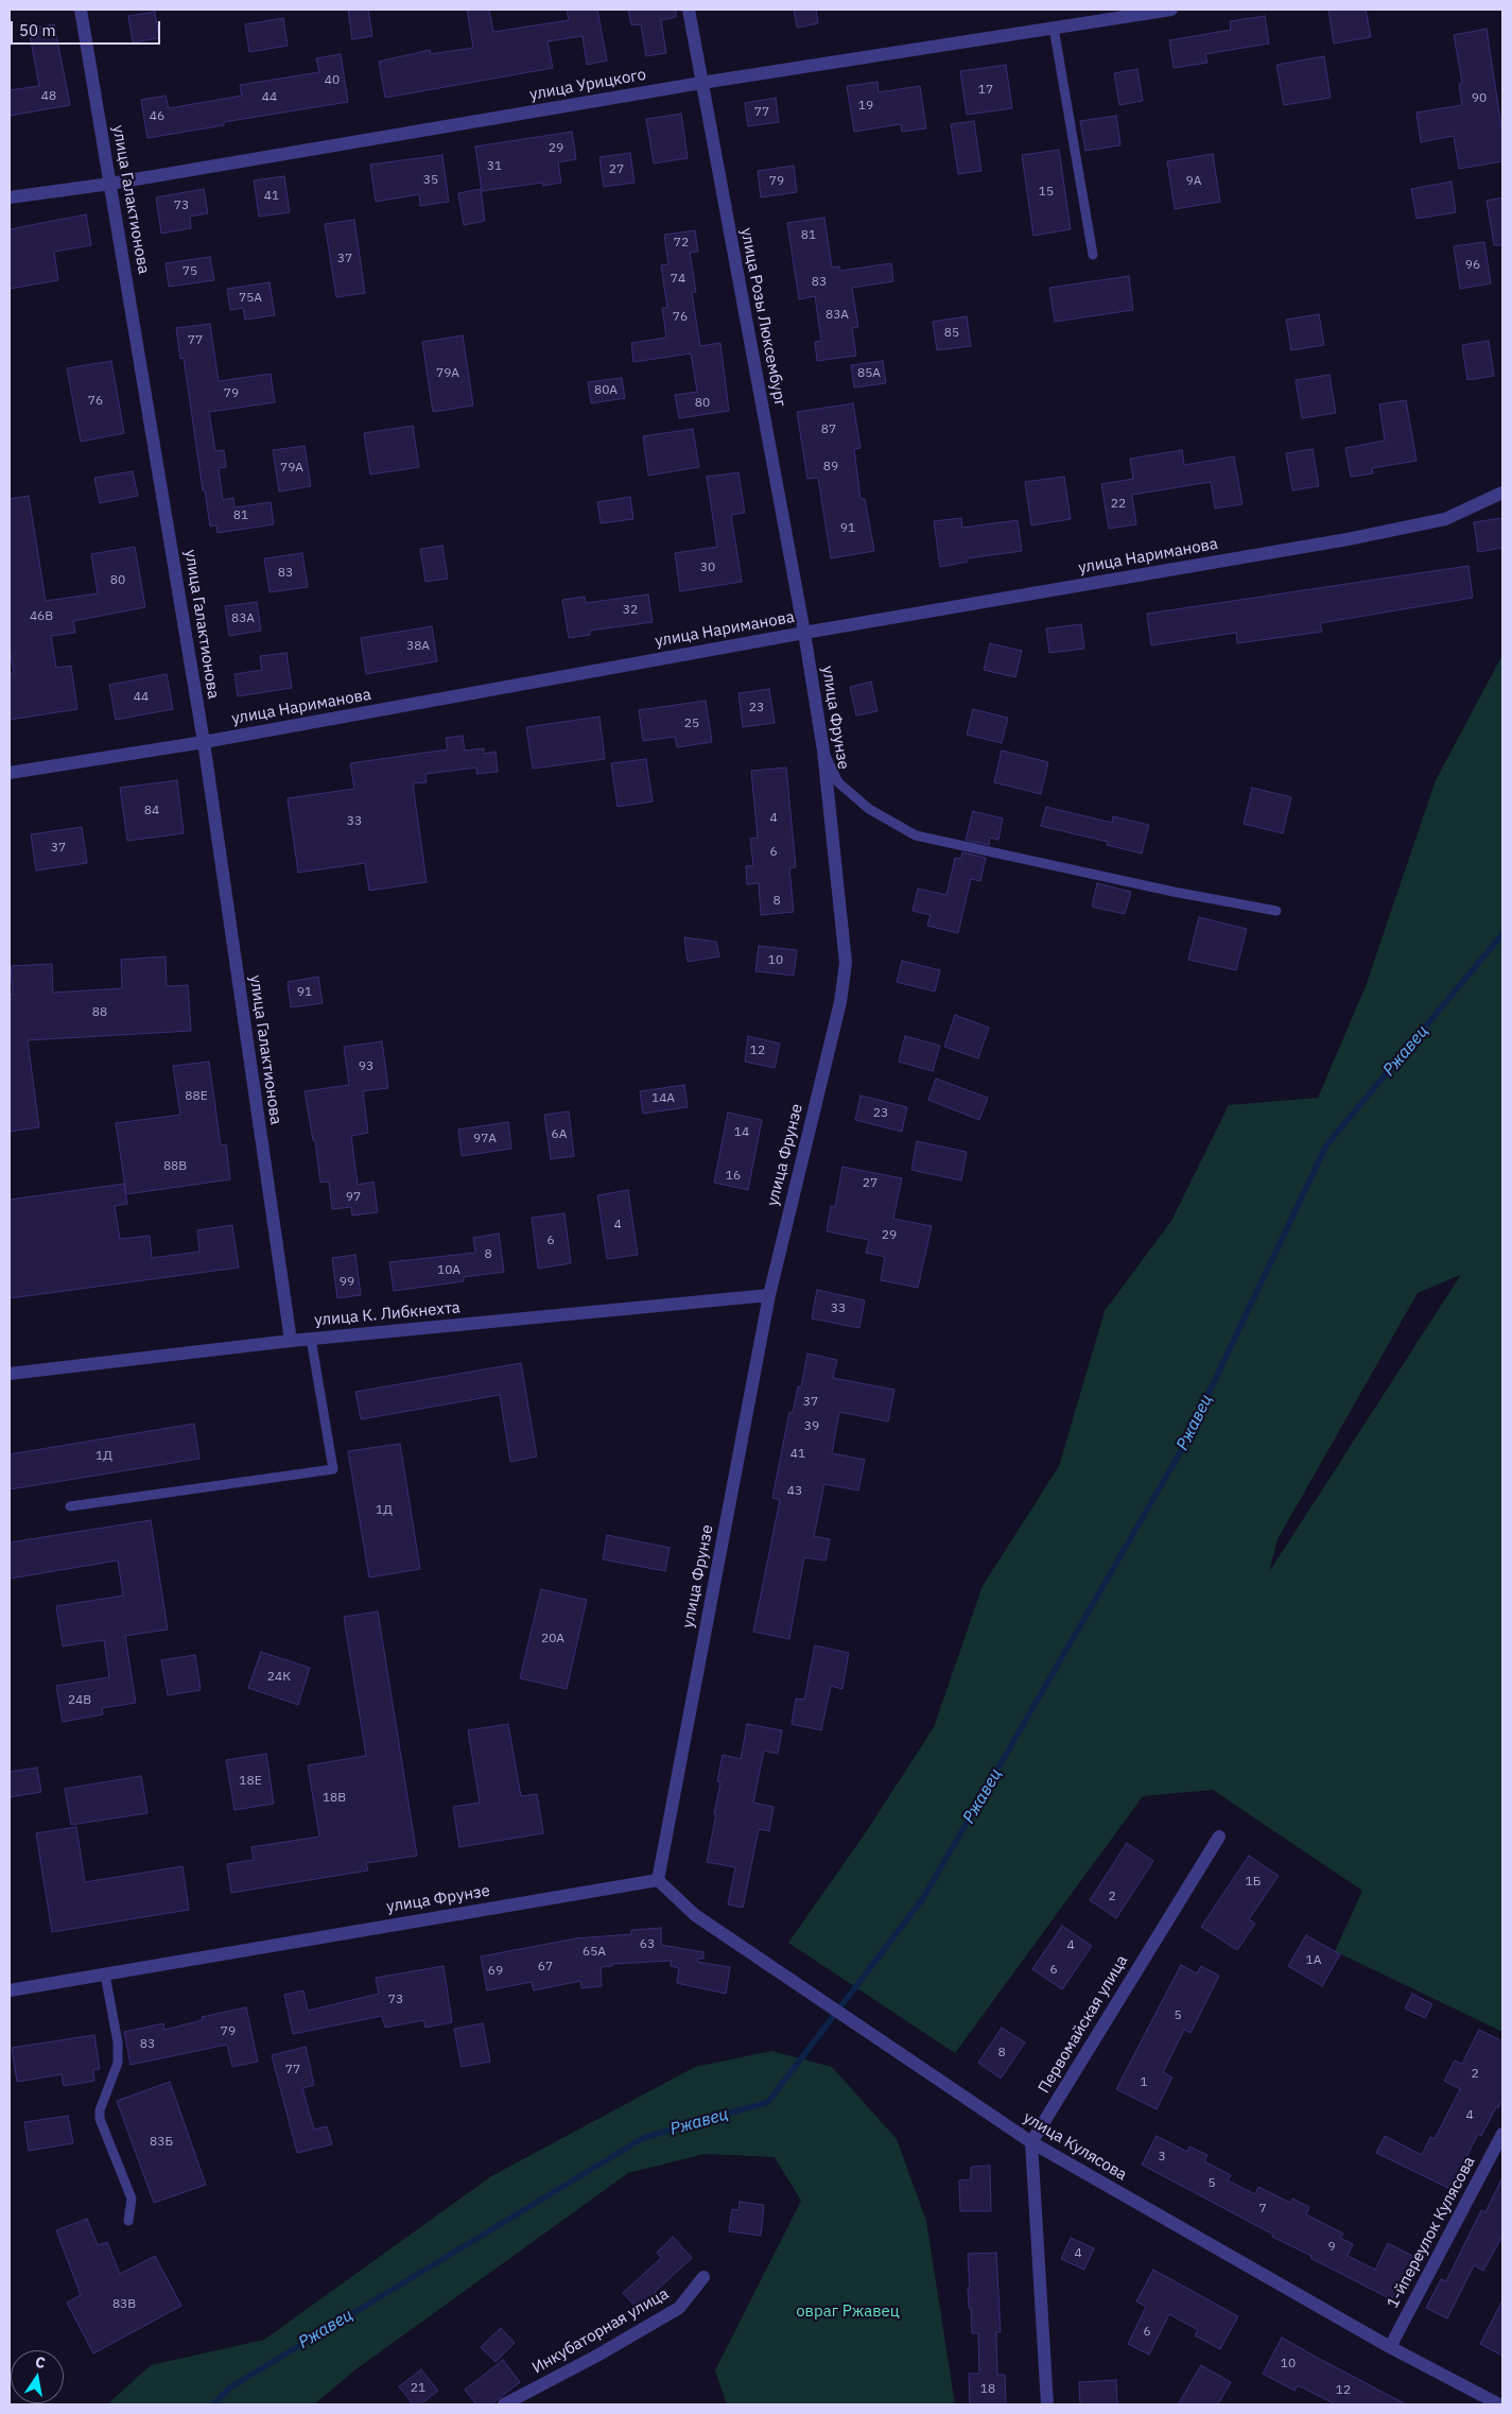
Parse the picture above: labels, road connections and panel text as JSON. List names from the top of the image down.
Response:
{
  "streets": {
    "street": [
      "улица Урицкого",
      "улица Галактионова",
      "улица Розы Люксембург",
      "улица Нариманова",
      "улица Фрунзе",
      "улица К. Либкнехта",
      "Первомайская улица",
      "улица Кулясова",
      "1-йпереулок Кулясова",
      "Инкубаторная улица"
    ]
  },
  "crossings": [
    ["улица Урицкого", "улица Галактионова"],
    ["улица Урицкого", "улица Розы Люксембург"],
    ["улица Галактионова", "улица Нариманова"],
    ["улица Галактионова", "улица К. Либкнехта"],
    ["улица Розы Люксембург", "улица Нариманова"],
    ["улица Розы Люксембург", "улица Фрунзе"],
    ["улица Нариманова", "улица Фрунзе"],
    ["улица Фрунзе", "улица К. Либкнехта"],
    ["улица Фрунзе", "улица Кулясова"],
    ["Первомайская улица", "улица Кулясова"],
    ["улица Кулясова", "1-йпереулок Кулясова"]
  ],
  "water": ["Ржавец"],
  "parks": ["овраг Ржавец"],
  "house_numbers": [
    "40",
    "17",
    "48",
    "44",
    "90",
    "19",
    "77",
    "46",
    "29",
    "31",
    "27",
    "35",
    "79",
    "9А",
    "15",
    "41",
    "73",
    "81",
    "72",
    "37",
    "96",
    "75",
    "74",
    "83",
    "75А",
    "83А",
    "76",
    "85",
    "77",
    "79А",
    "85А",
    "80А",
    "79",
    "76",
    "80",
    "87",
    "89",
    "79А",
    "22",
    "81",
    "91",
    "30",
    "83",
    "80",
    "32",
    "46В",
    "83А",
    "38А",
    "44",
    "23",
    "25",
    "84",
    "4",
    "33",
    "37",
    "6",
    "8",
    "10",
    "91",
    "88",
    "12",
    "93",
    "88Е",
    "14А",
    "23",
    "14",
    "6А",
    "97А",
    "88В",
    "16",
    "27",
    "97",
    "4",
    "29",
    "6",
    "8",
    "10А",
    "99",
    "33",
    "37",
    "39",
    "41",
    "1Д",
    "43",
    "1Д",
    "20А",
    "24К",
    "24В",
    "18Е",
    "18В",
    "1Б",
    "2",
    "63",
    "4",
    "65А",
    "1А",
    "67",
    "6",
    "69",
    "73",
    "5",
    "79",
    "83",
    "8",
    "77",
    "2",
    "1",
    "4",
    "83Б",
    "3",
    "5",
    "7",
    "9",
    "4",
    "83В",
    "6",
    "10",
    "21",
    "18",
    "12"
  ],
  "scale_bar": "50 m",
  "north": "top"
}
